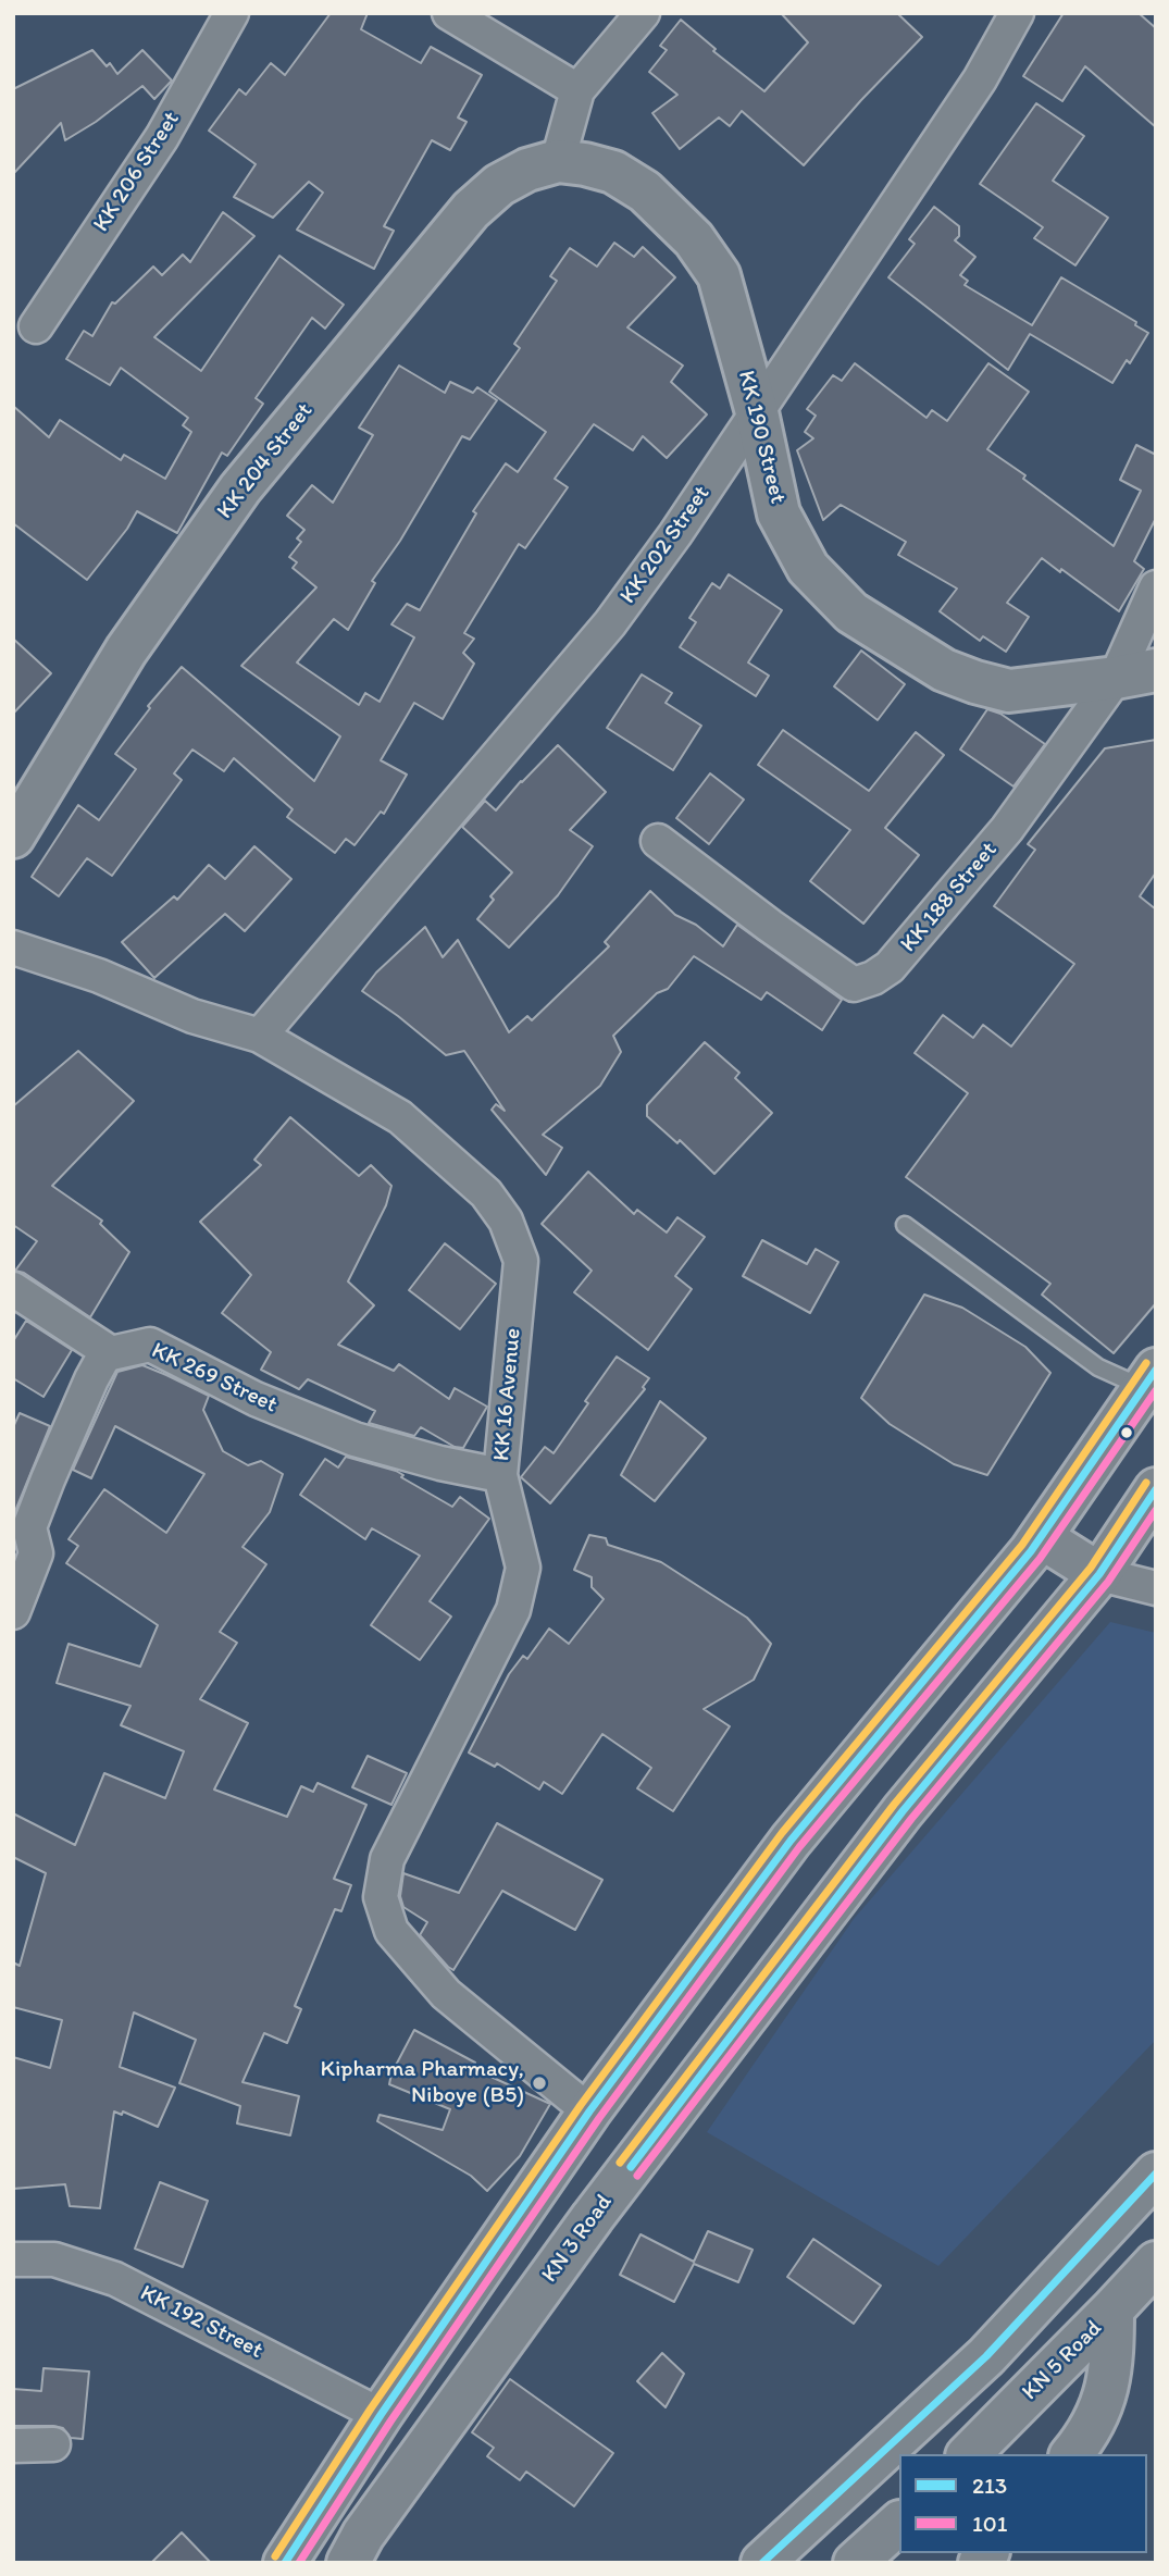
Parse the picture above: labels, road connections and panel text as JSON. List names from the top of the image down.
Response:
{
  "streets": {
    "main road": [
      "KK 190 Street",
      "KK 204 Street",
      "KN 3 Road",
      "KN 5 Road"
    ],
    "street": [
      "KK 206 Street",
      "KK 202 Street",
      "KK 188 Street",
      "KK 269 Street",
      "KK 16 Avenue",
      "KK 192 Street"
    ]
  },
  "crossings": [
    ["KK 190 Street", "KK 204 Street"],
    ["KK 190 Street", "KK 202 Street"],
    ["KK 190 Street", "KK 188 Street"],
    ["KK 202 Street", "KK 16 Avenue"],
    ["KK 269 Street", "KK 16 Avenue"]
  ],
  "places": ["Kipharma Pharmacy, Niboye (B5)"],
  "lines": ["transit line 213", "transit line 101"],
  "legend": ["213", "101"]
}
